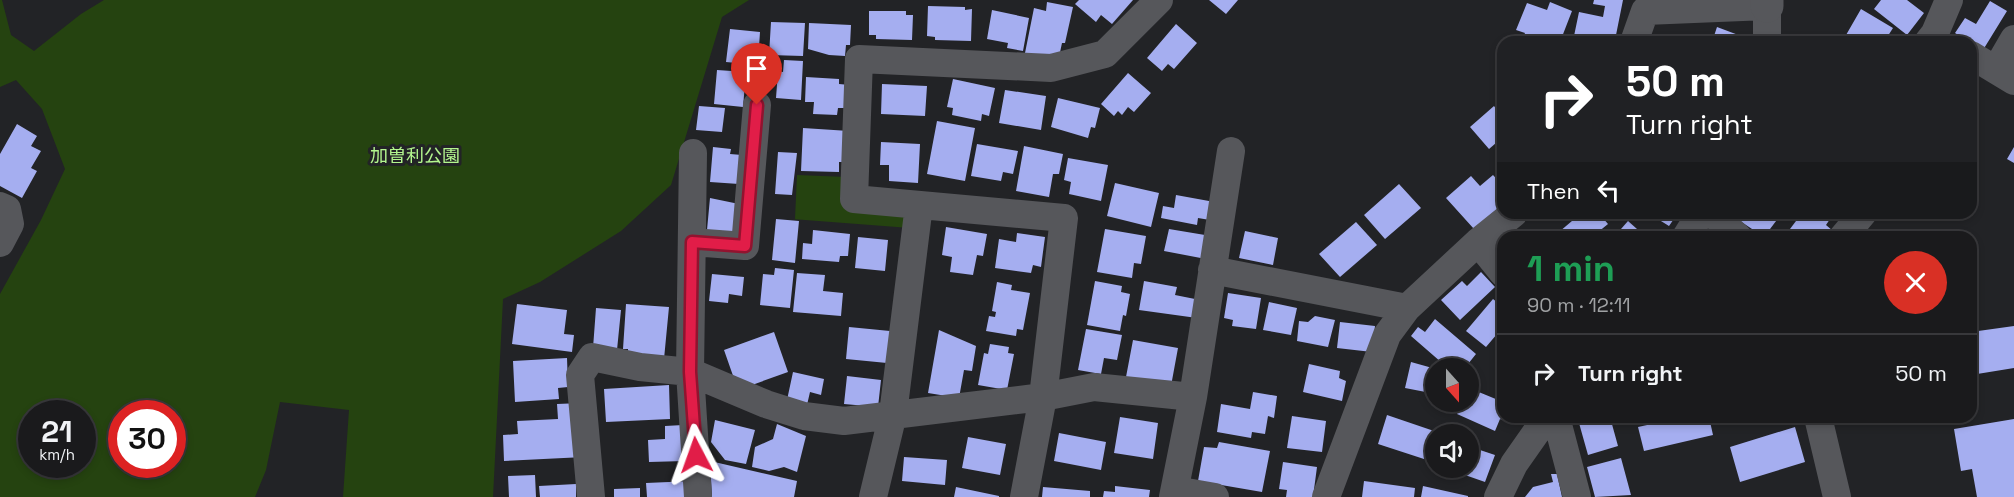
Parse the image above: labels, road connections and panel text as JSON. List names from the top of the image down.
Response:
{
  "parks": ["加曽利公園"],
  "north": "bottom",
  "page": {
    "turn": ["50 m", "Turn right"],
    "then": "Then",
    "heading": ["1 min", "90 m · 12:11"],
    "list": [
      {
        "name": "Turn right",
        "value": "50 m"
      }
    ],
    "speed": "21 km/h",
    "limit": "30"
  }
}
